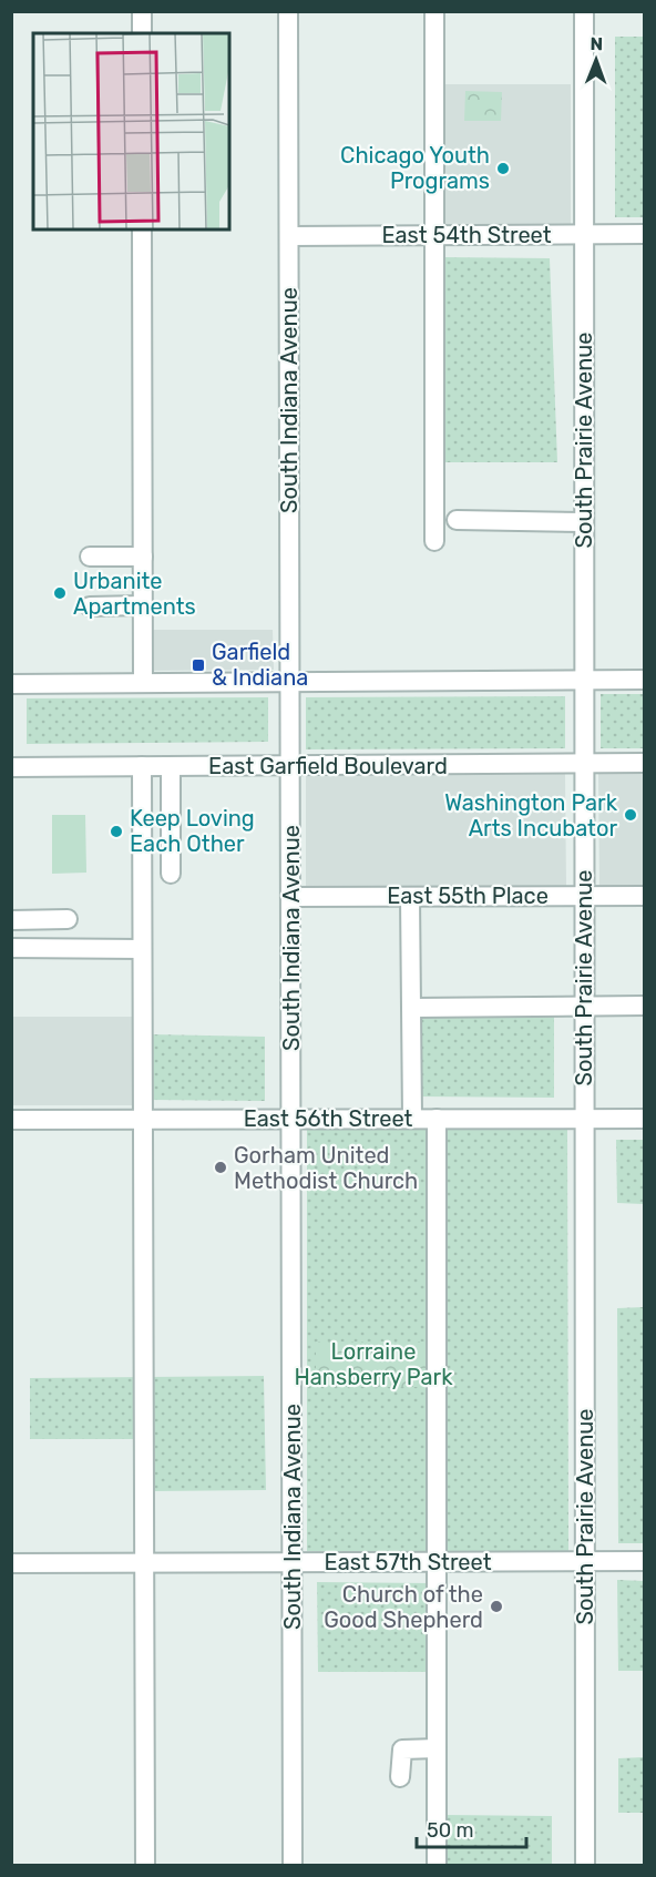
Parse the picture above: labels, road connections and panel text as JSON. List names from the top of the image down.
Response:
{
  "streets": {
    "street": [
      "East 54th Street",
      "South Indiana Avenue",
      "South Prairie Avenue",
      "East Garfield Boulevard",
      "East 55th Place",
      "East 56th Street",
      "East 57th Street"
    ]
  },
  "crossings": [
    ["East 54th Street", "South Indiana Avenue"],
    ["East 54th Street", "South Prairie Avenue"],
    ["South Indiana Avenue", "East Garfield Boulevard"],
    ["South Indiana Avenue", "East 55th Place"],
    ["South Indiana Avenue", "East 56th Street"],
    ["South Indiana Avenue", "East 57th Street"],
    ["South Prairie Avenue", "East Garfield Boulevard"],
    ["South Prairie Avenue", "East 55th Place"],
    ["South Prairie Avenue", "East 56th Street"],
    ["South Prairie Avenue", "East 57th Street"]
  ],
  "parks": ["Lorraine Hansberry Park"],
  "places": {
    "other": [
      "Chicago Youth Programs",
      "Urbanite Apartments",
      "Washington Park Arts Incubator",
      "Keep Loving Each Other",
      "Gorham United Methodist Church",
      "Church of the Good Shepherd"
    ],
    "transit": ["Garfield & Indiana"]
  },
  "scale_bar": "50 m",
  "north": "top"
}
